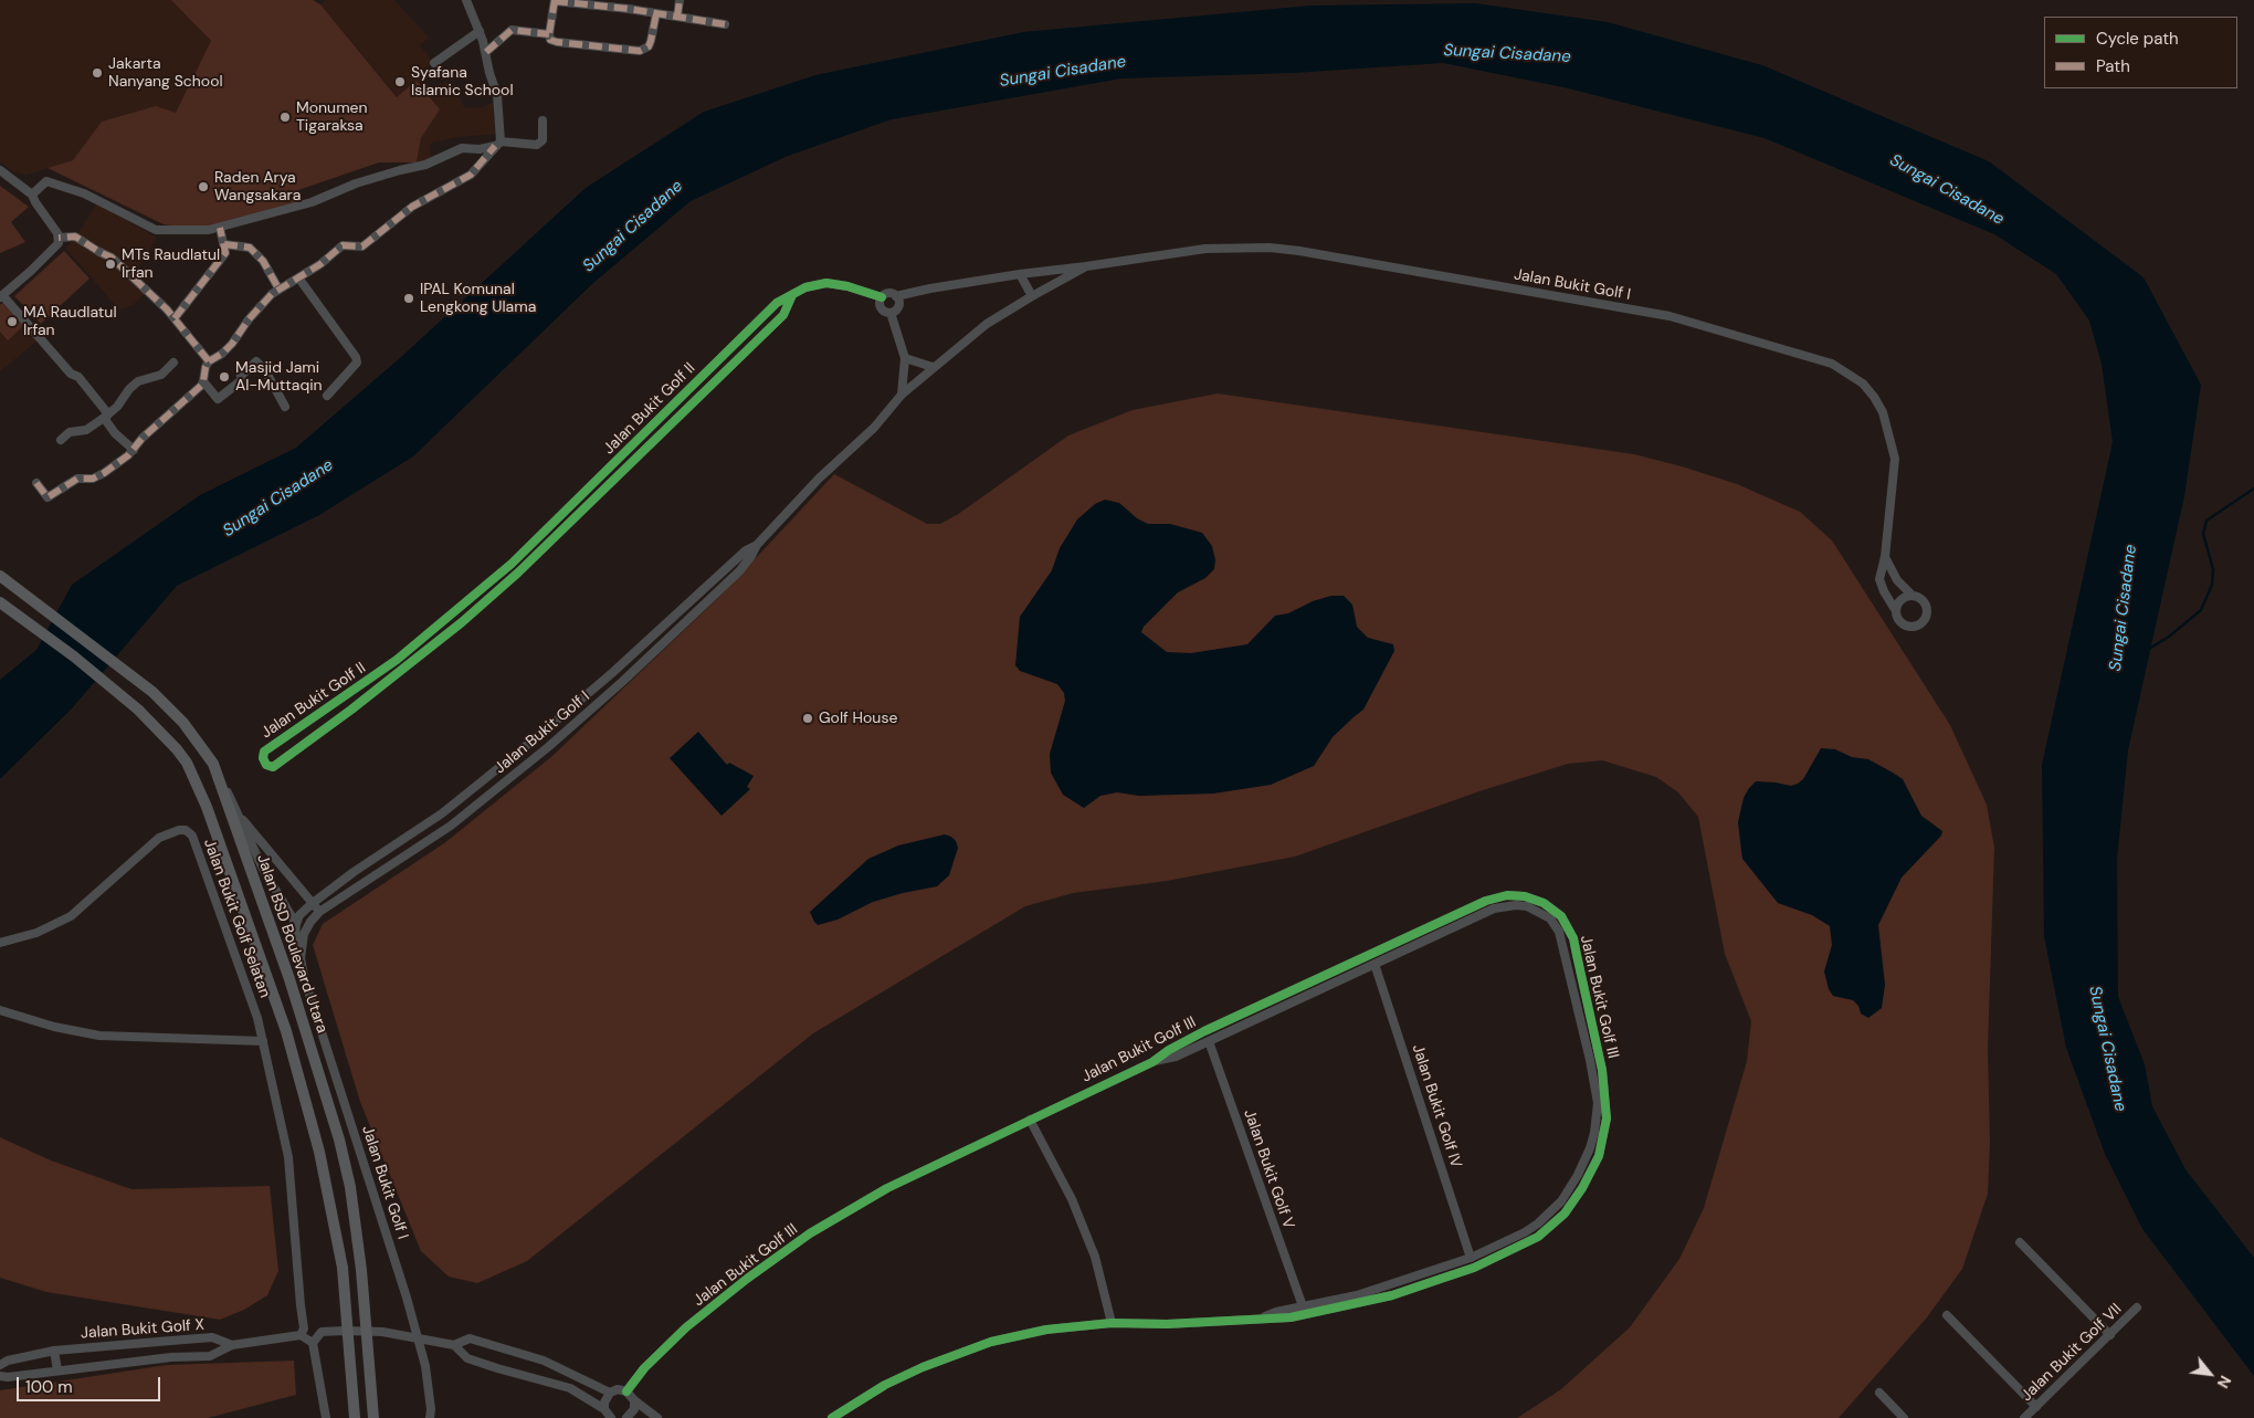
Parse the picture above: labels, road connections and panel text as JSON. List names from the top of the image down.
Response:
{
  "streets": {
    "main road": ["Jalan BSD Boulevard Utara"],
    "street": [
      "Jalan Bukit Golf I",
      "Jalan Bukit Golf II",
      "Jalan Bukit Golf Selatan",
      "Jalan Bukit Golf III",
      "Jalan Bukit Golf IV",
      "Jalan Bukit Golf V",
      "Jalan Bukit Golf X",
      "Jalan Bukit Golf VII"
    ]
  },
  "crossings": [
    ["Jalan Bukit Golf I", "Jalan Bukit Golf II"],
    ["Jalan Bukit Golf I", "Jalan BSD Boulevard Utara"],
    ["Jalan Bukit Golf Selatan", "Jalan Bukit Golf X"],
    ["Jalan Bukit Golf III", "Jalan Bukit Golf IV"],
    ["Jalan Bukit Golf III", "Jalan Bukit Golf V"]
  ],
  "water": ["Sungai Cisadane"],
  "places": [
    "Jakarta Nanyang School",
    "Syafana Islamic School",
    "Monumen Tigaraksa",
    "Raden Arya Wangsakara",
    "MTs Raudlatul Irfan",
    "IPAL Komunal Lengkong Ulama",
    "MA Raudlatul Irfan",
    "Masjid Jami Al-Muttaqin",
    "Golf House"
  ],
  "legend": ["Cycle path", "Path"],
  "scale_bar": "100 m",
  "north": "bottom right"
}
